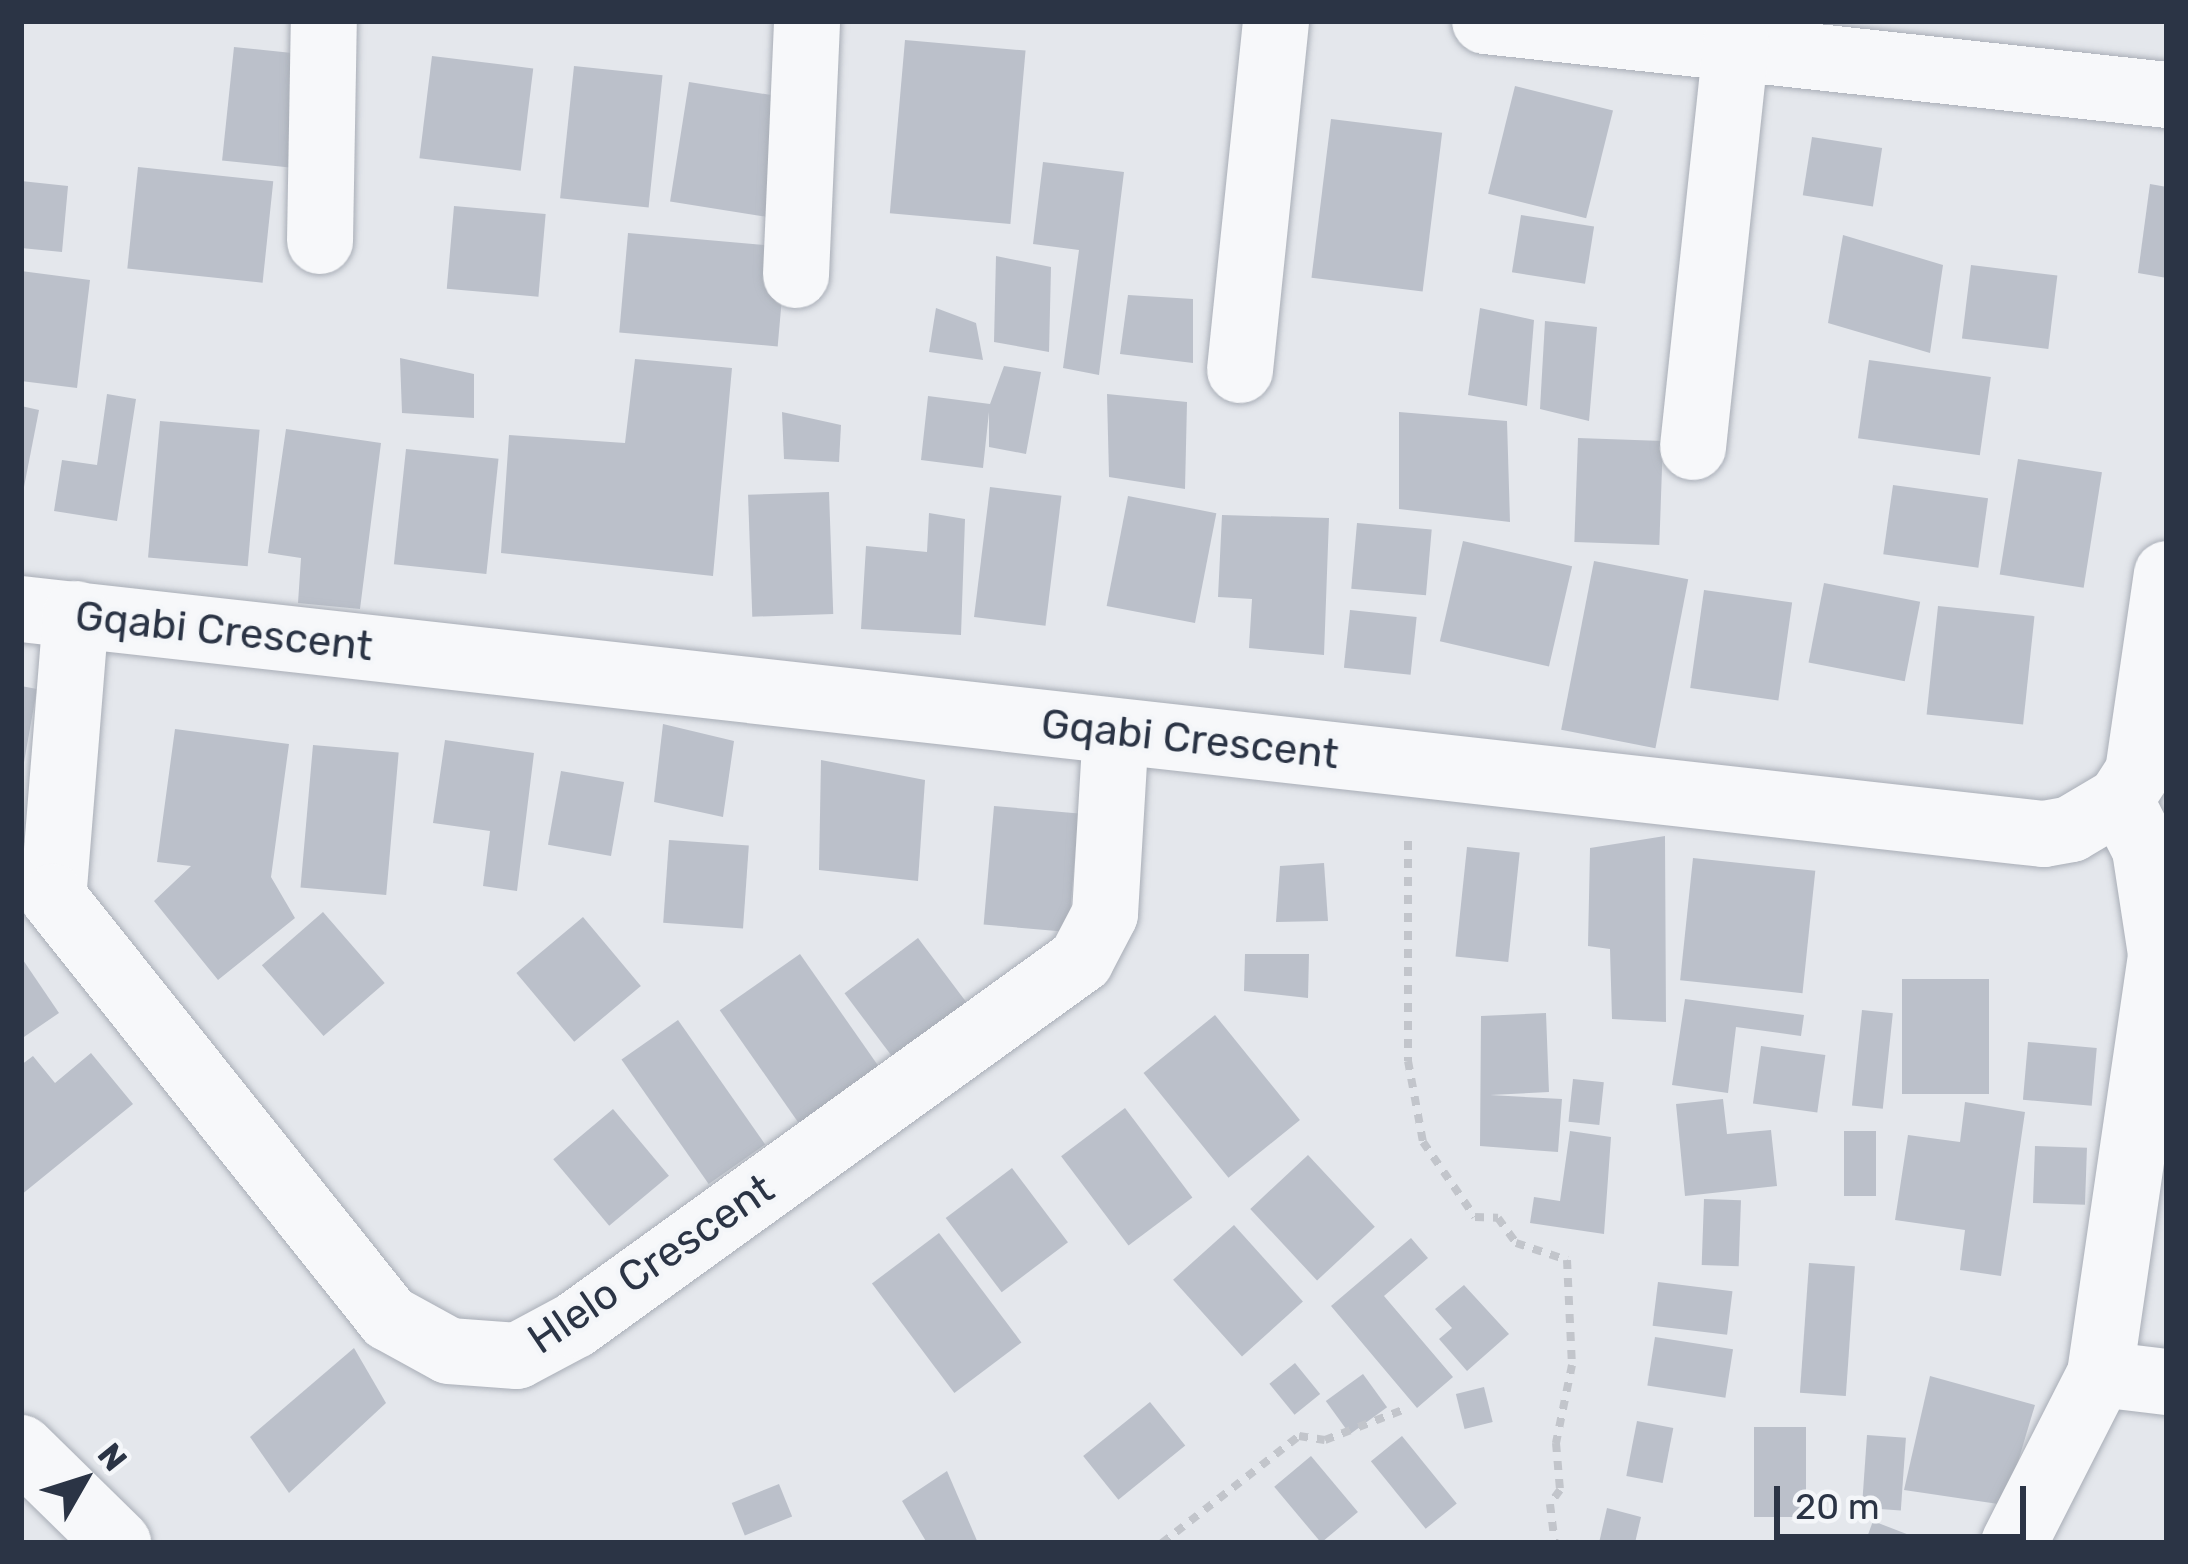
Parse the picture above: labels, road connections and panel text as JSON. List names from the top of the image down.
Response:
{
  "streets": {
    "street": ["Gqabi Crescent", "Hlelo Crescent"]
  },
  "crossings": [
    ["Gqabi Crescent", "Hlelo Crescent"]
  ],
  "scale_bar": "20 m",
  "north": "top right"
}
